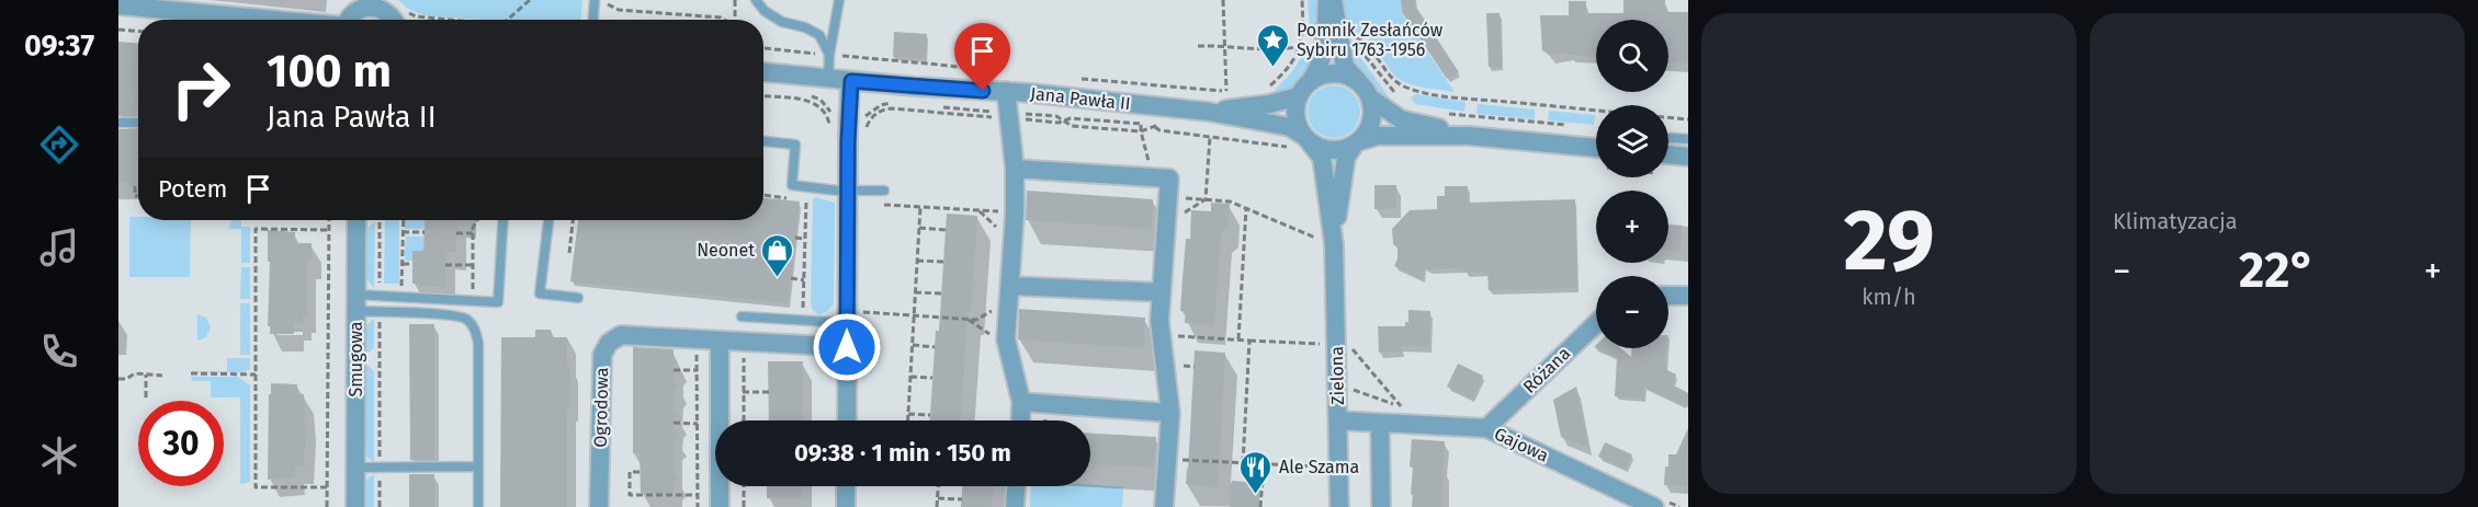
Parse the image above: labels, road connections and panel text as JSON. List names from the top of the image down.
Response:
{
  "streets": {
    "street": [
      "Jana Pawła II",
      "Smugowa",
      "Różana",
      "Zielona",
      "Ogrodowa",
      "Gajowa"
    ]
  },
  "crossings": [
    ["Jana Pawła II", "Zielona"],
    ["Różana", "Gajowa"],
    ["Zielona", "Gajowa"]
  ],
  "places": {
    "place": ["Pomnik Zesłańców Sybiru 1763-1956"],
    "shop": ["Neonet"],
    "restaurant": ["Ale Szama"]
  },
  "page": {
    "tabs": "09:37",
    "tile": [
      ["29", "km/h"],
      "Klimatyzacja"
    ],
    "map_buttons": ["+", "−"],
    "turn": ["100 m", "Jana Pawła II"],
    "then": "Potem",
    "heat": ["−", "22°", "+"],
    "limit": "30",
    "trip": "09:38 · 1 min · 150 m"
  }
}
